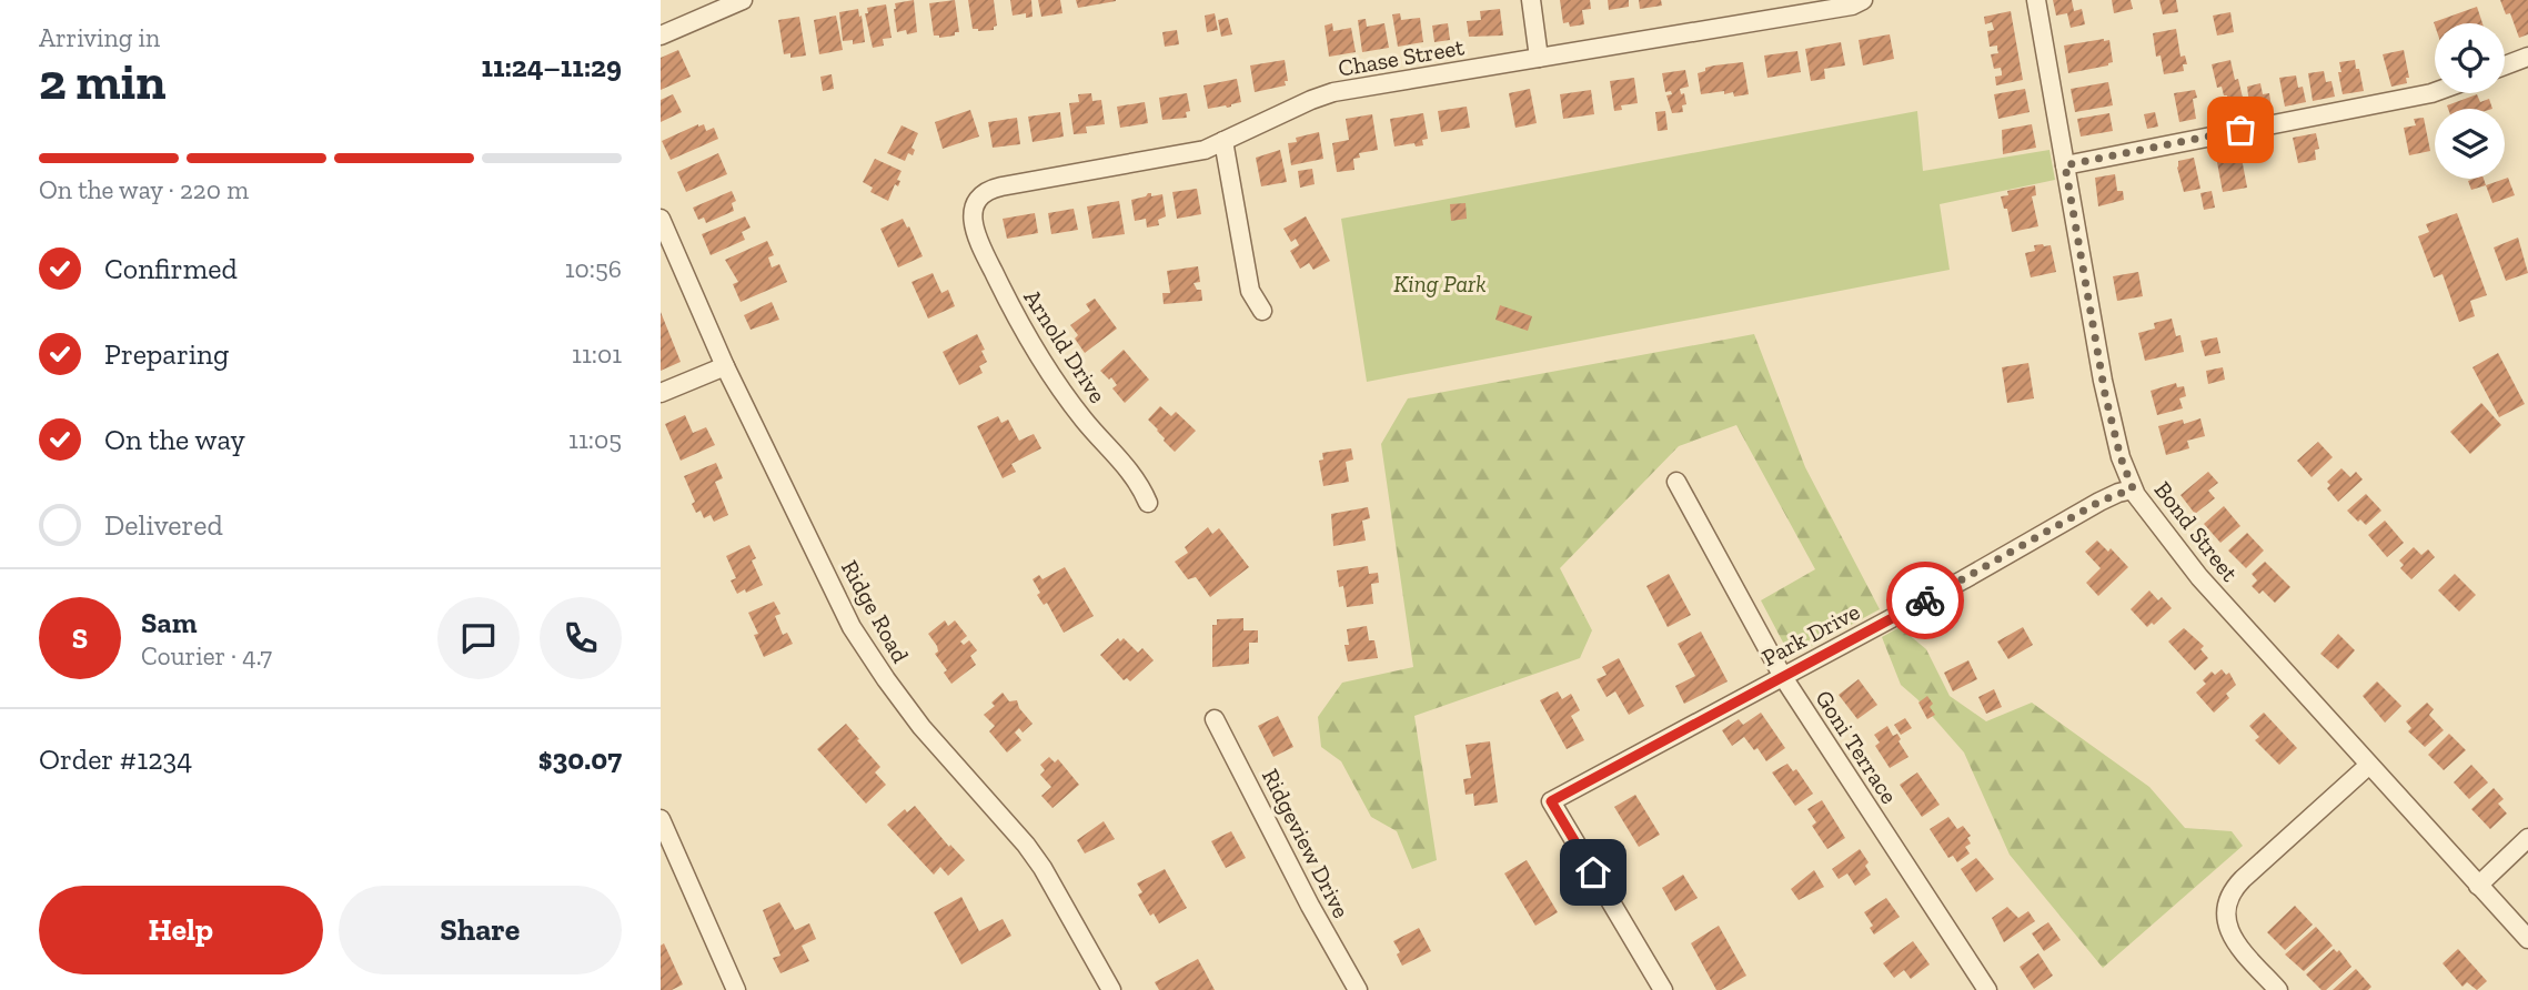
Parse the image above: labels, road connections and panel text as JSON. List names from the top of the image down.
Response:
{
  "streets": {
    "street": [
      "Chase Street",
      "Arnold Drive",
      "Bond Street",
      "Ridge Road",
      "Park Drive",
      "Goni Terrace",
      "Ridgeview Drive"
    ]
  },
  "crossings": [
    ["Chase Street", "Arnold Drive"],
    ["Bond Street", "Park Drive"],
    ["Park Drive", "Goni Terrace"]
  ],
  "parks": ["King Park"],
  "page": {
    "heading": ["2 min", "Arriving in", "11:24–11:29"],
    "panel": [
      "Sam",
      "Courier · 4.7",
      "Order #1234",
      "$30.07"
    ],
    "bar": "On the way · 220 m",
    "list": [
      ["Confirmed", "10:56"],
      ["Preparing", "11:01"],
      ["On the way", "11:05"],
      "Delivered"
    ],
    "round": "S",
    "buttons": ["Help", "Share"]
  }
}
